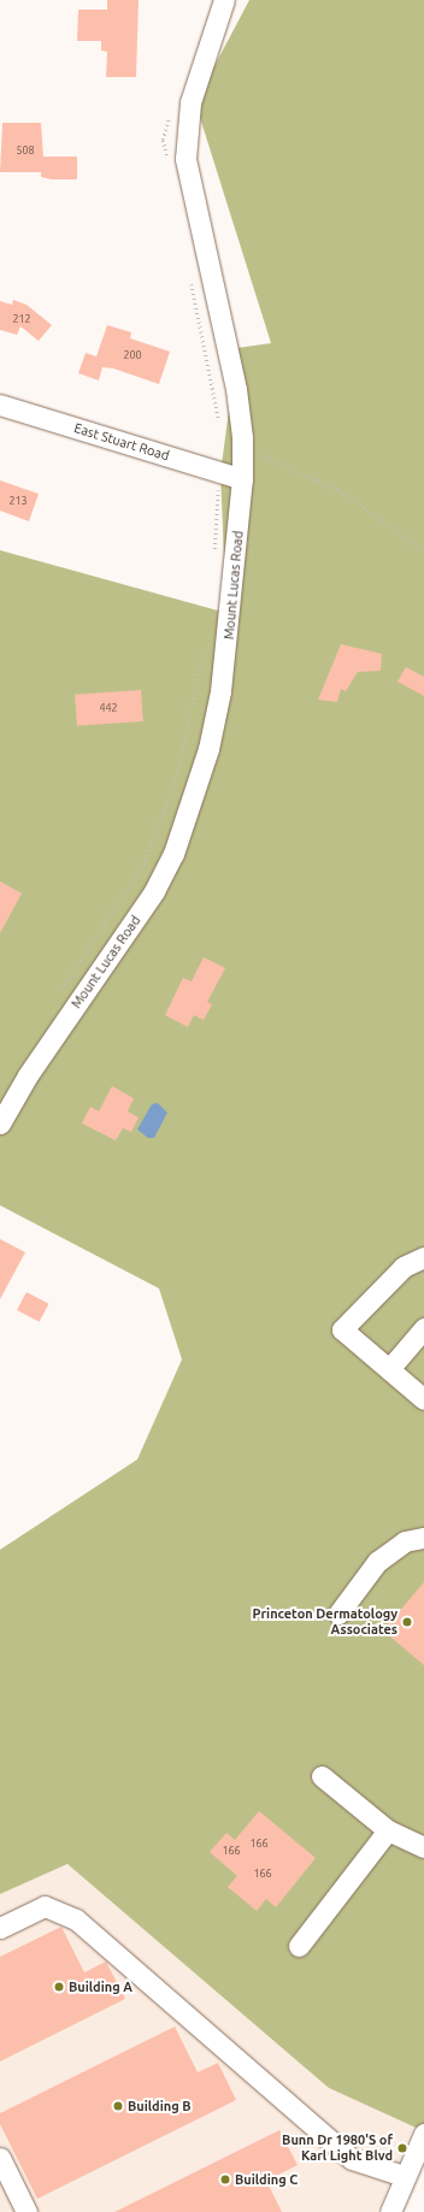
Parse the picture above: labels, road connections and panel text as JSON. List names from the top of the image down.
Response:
{
  "streets": {
    "street": ["East Stuart Road", "Mount Lucas Road"]
  },
  "crossings": [
    ["East Stuart Road", "Mount Lucas Road"]
  ],
  "places": [
    "Princeton Dermatology Associates",
    "Building A",
    "Building B",
    "Bunn Dr 1980'S of Karl Light Blvd",
    "Building C"
  ],
  "house_numbers": [
    "508",
    "212",
    "200",
    "213",
    "442",
    "166",
    "166",
    "166"
  ]
}
